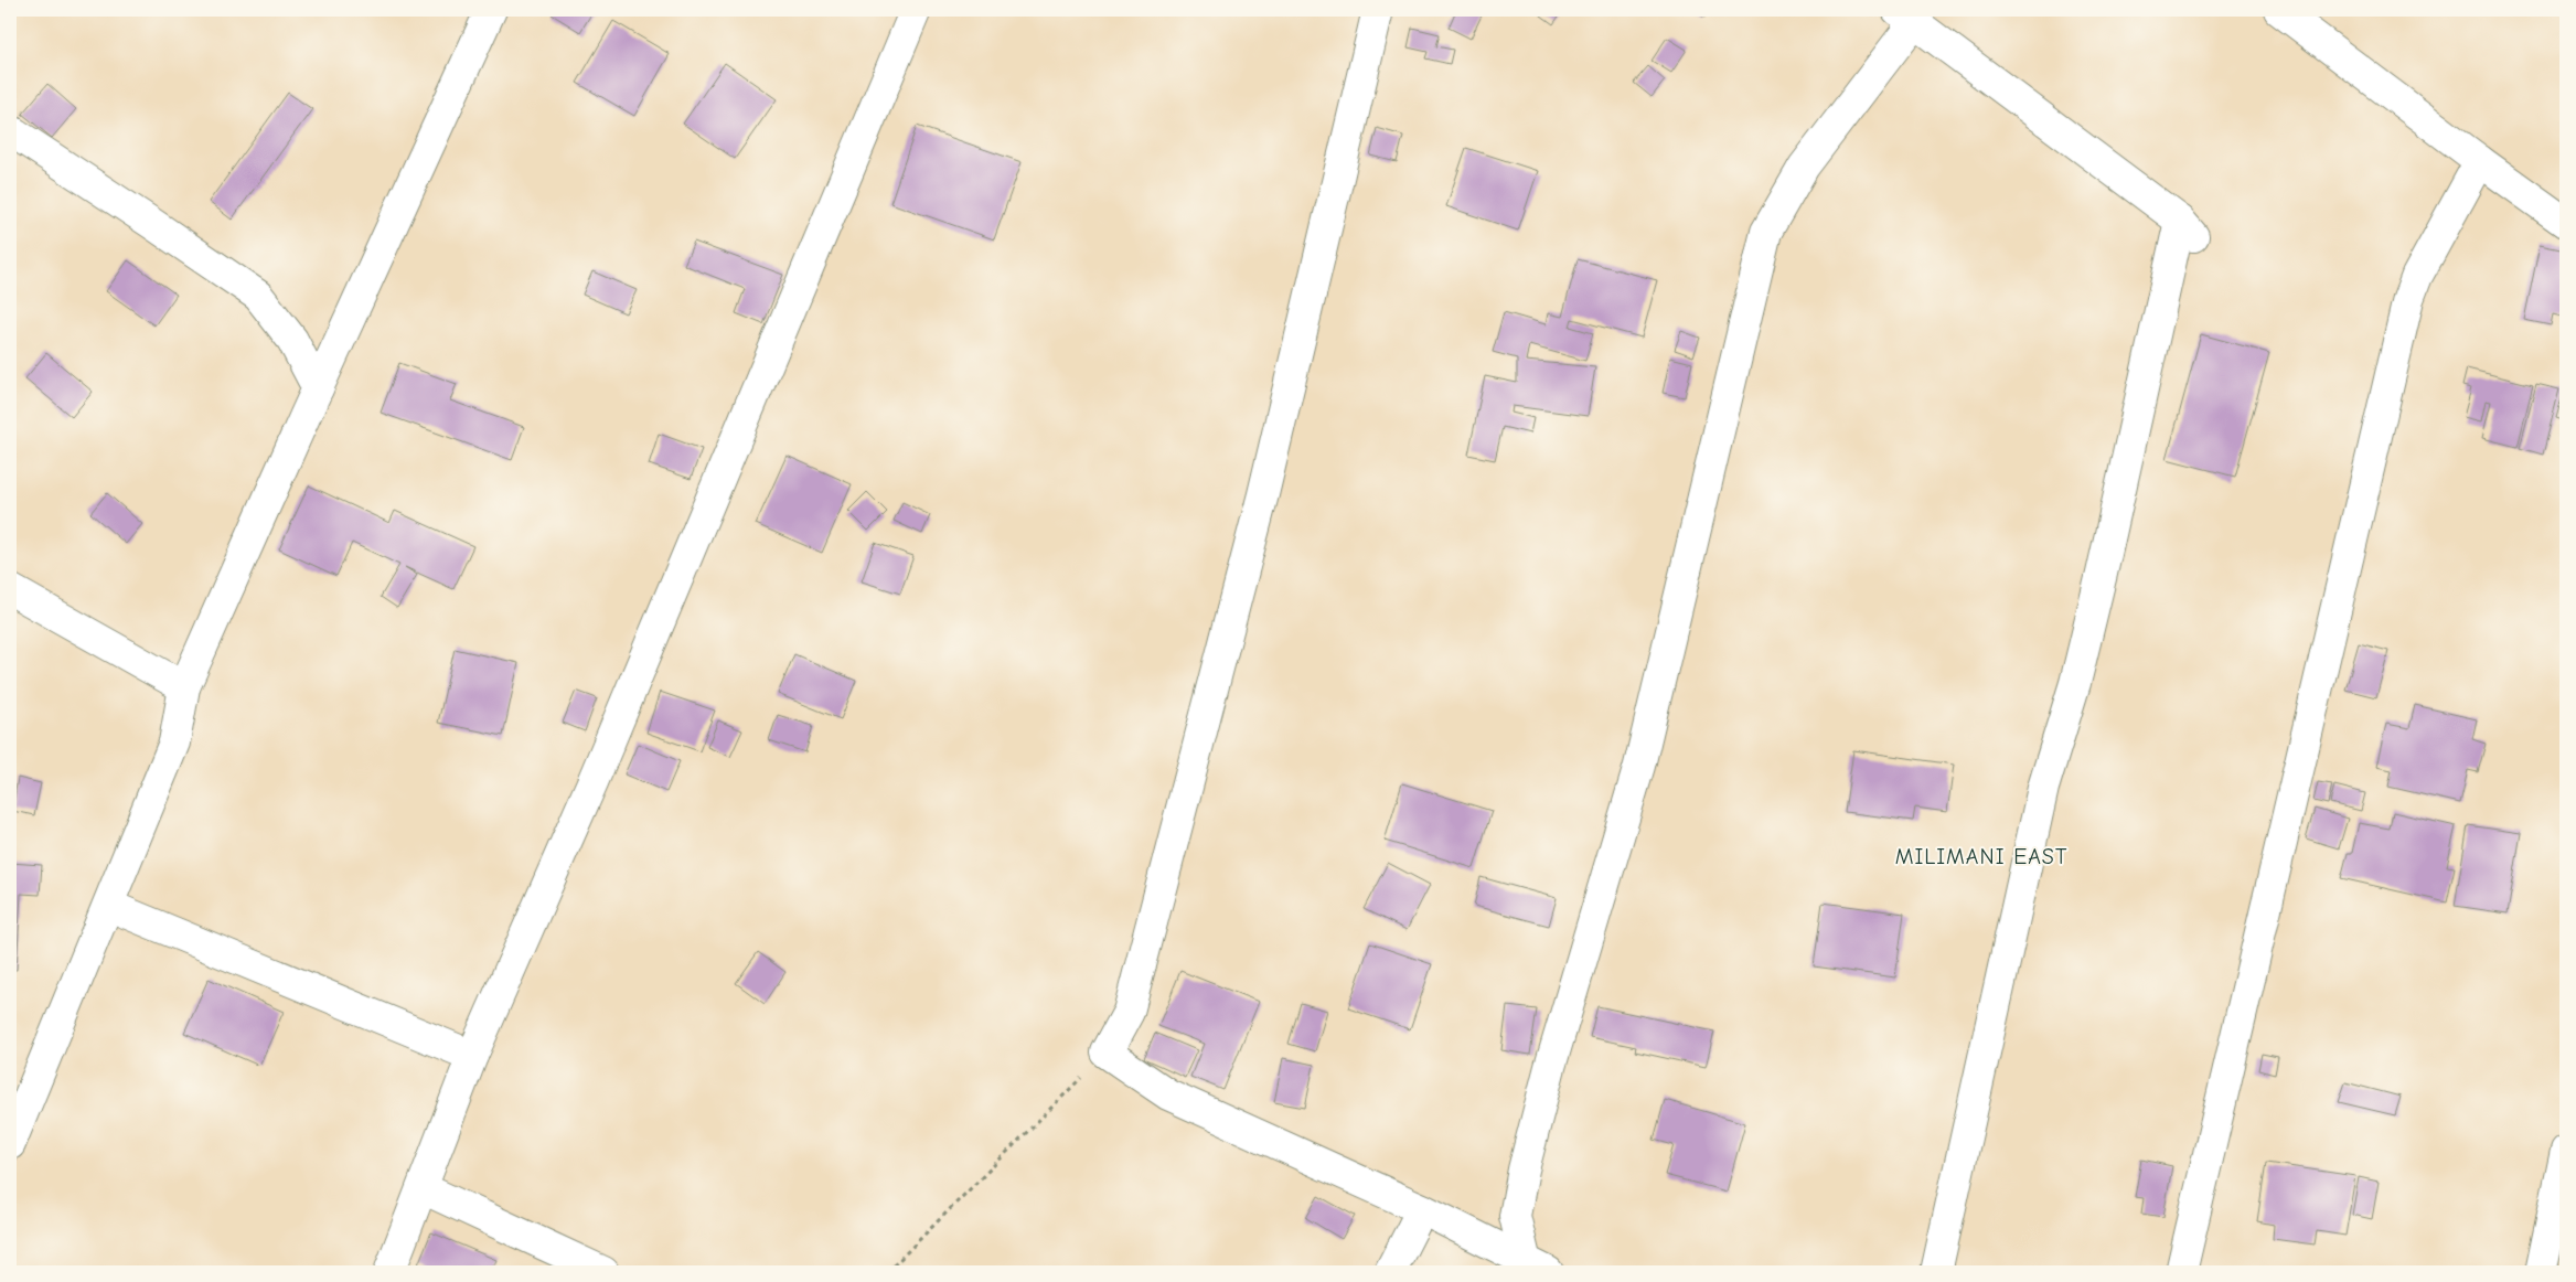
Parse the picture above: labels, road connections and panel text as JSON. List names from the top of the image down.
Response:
{
  "districts": ["MILIMANI EAST"]
}
